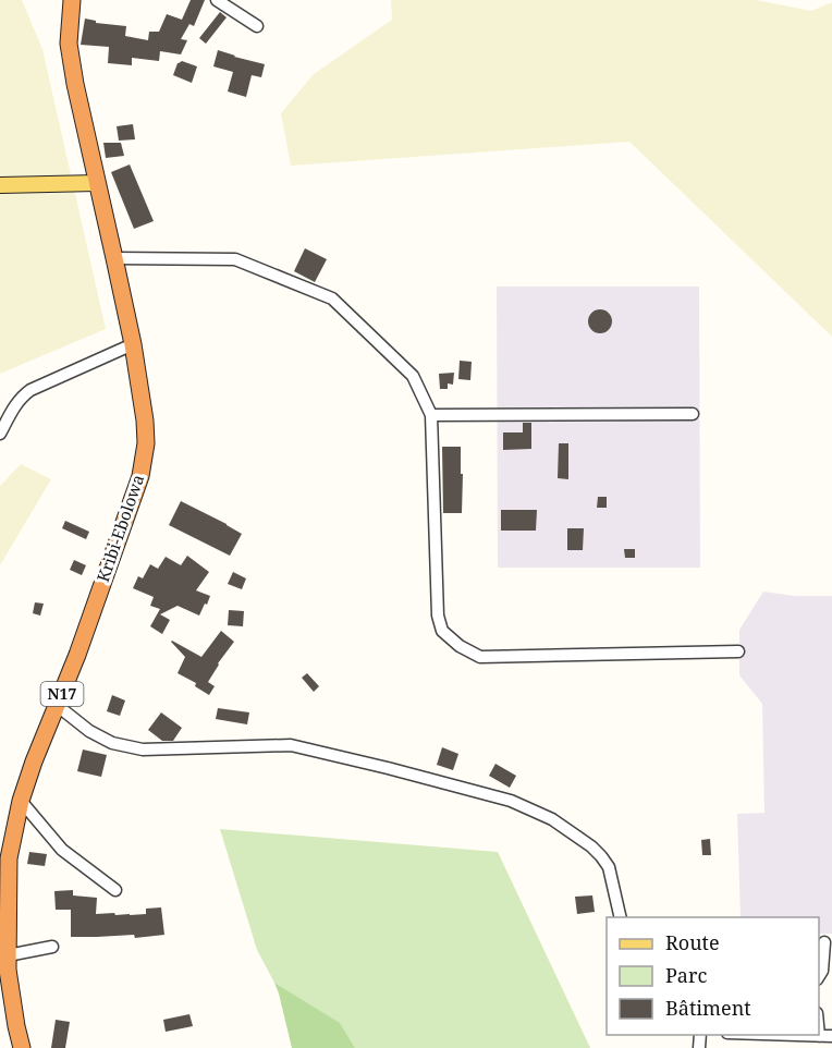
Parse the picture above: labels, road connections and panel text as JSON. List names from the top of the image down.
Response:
{
  "streets": {
    "highway": ["Kribi-Ebolowa", "N17"]
  },
  "legend": ["Route", "Parc", "Bâtiment"]
}
